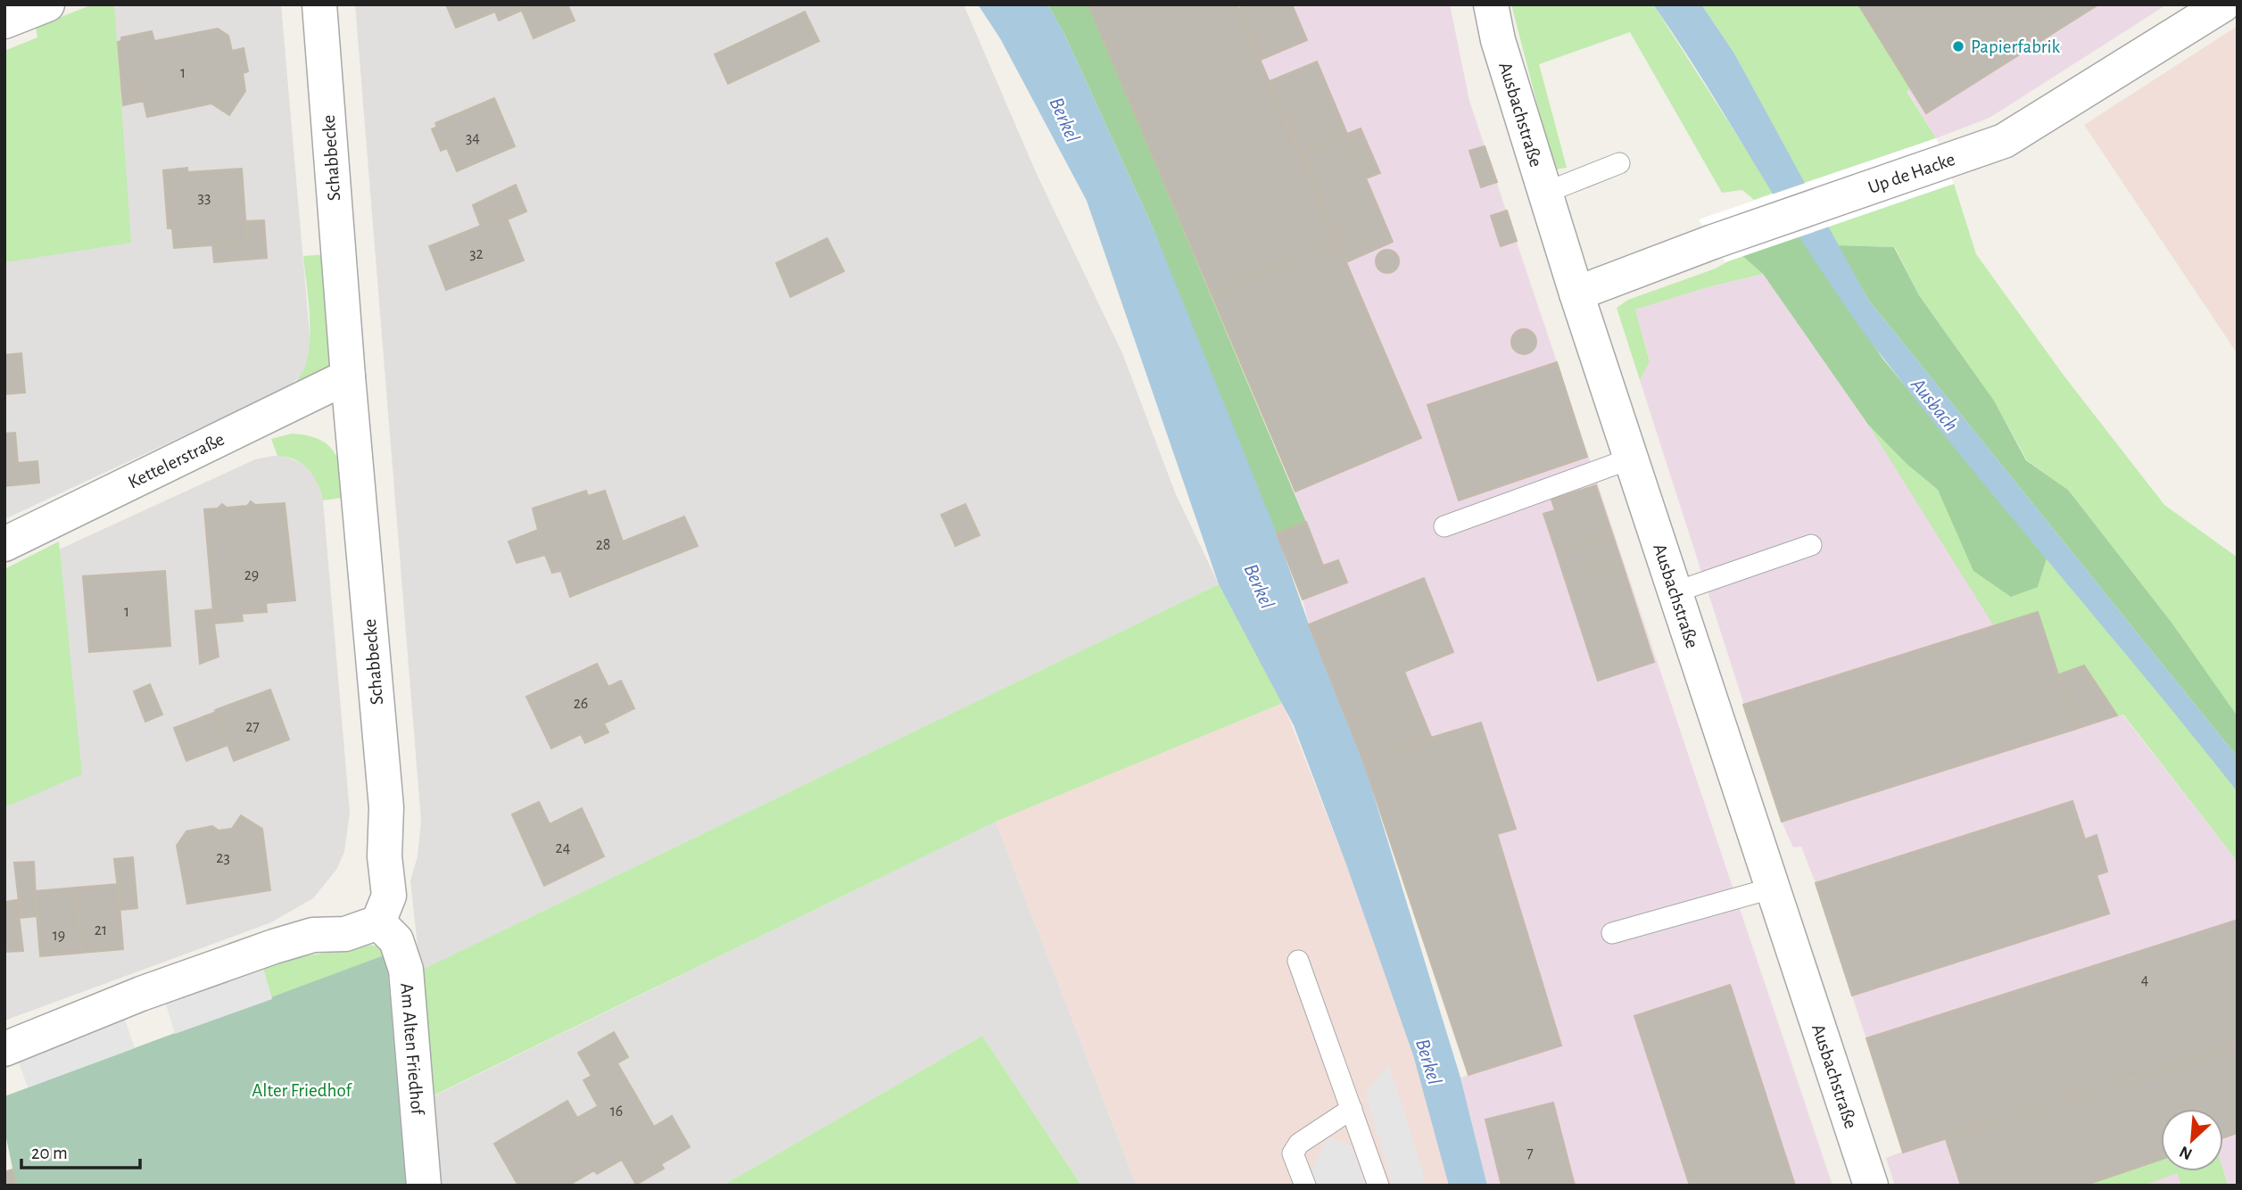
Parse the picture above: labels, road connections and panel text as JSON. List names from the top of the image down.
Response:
{
  "streets": {
    "street": [
      "Ausbachstraße",
      "Schabbecke",
      "Up de Hacke",
      "Kettelerstraße",
      "Am Alten Friedhof"
    ]
  },
  "crossings": [
    ["Ausbachstraße", "Up de Hacke"],
    ["Schabbecke", "Kettelerstraße"],
    ["Schabbecke", "Am Alten Friedhof"]
  ],
  "water": ["Berkel", "Ausbach"],
  "parks": ["Alter Friedhof"],
  "places": ["Papierfabrik"],
  "house_numbers": [
    "1",
    "34",
    "33",
    "32",
    "28",
    "29",
    "1",
    "26",
    "27",
    "24",
    "23",
    "21",
    "19",
    "4",
    "16",
    "7"
  ],
  "scale_bar": "20 m",
  "north": "bottom left"
}
